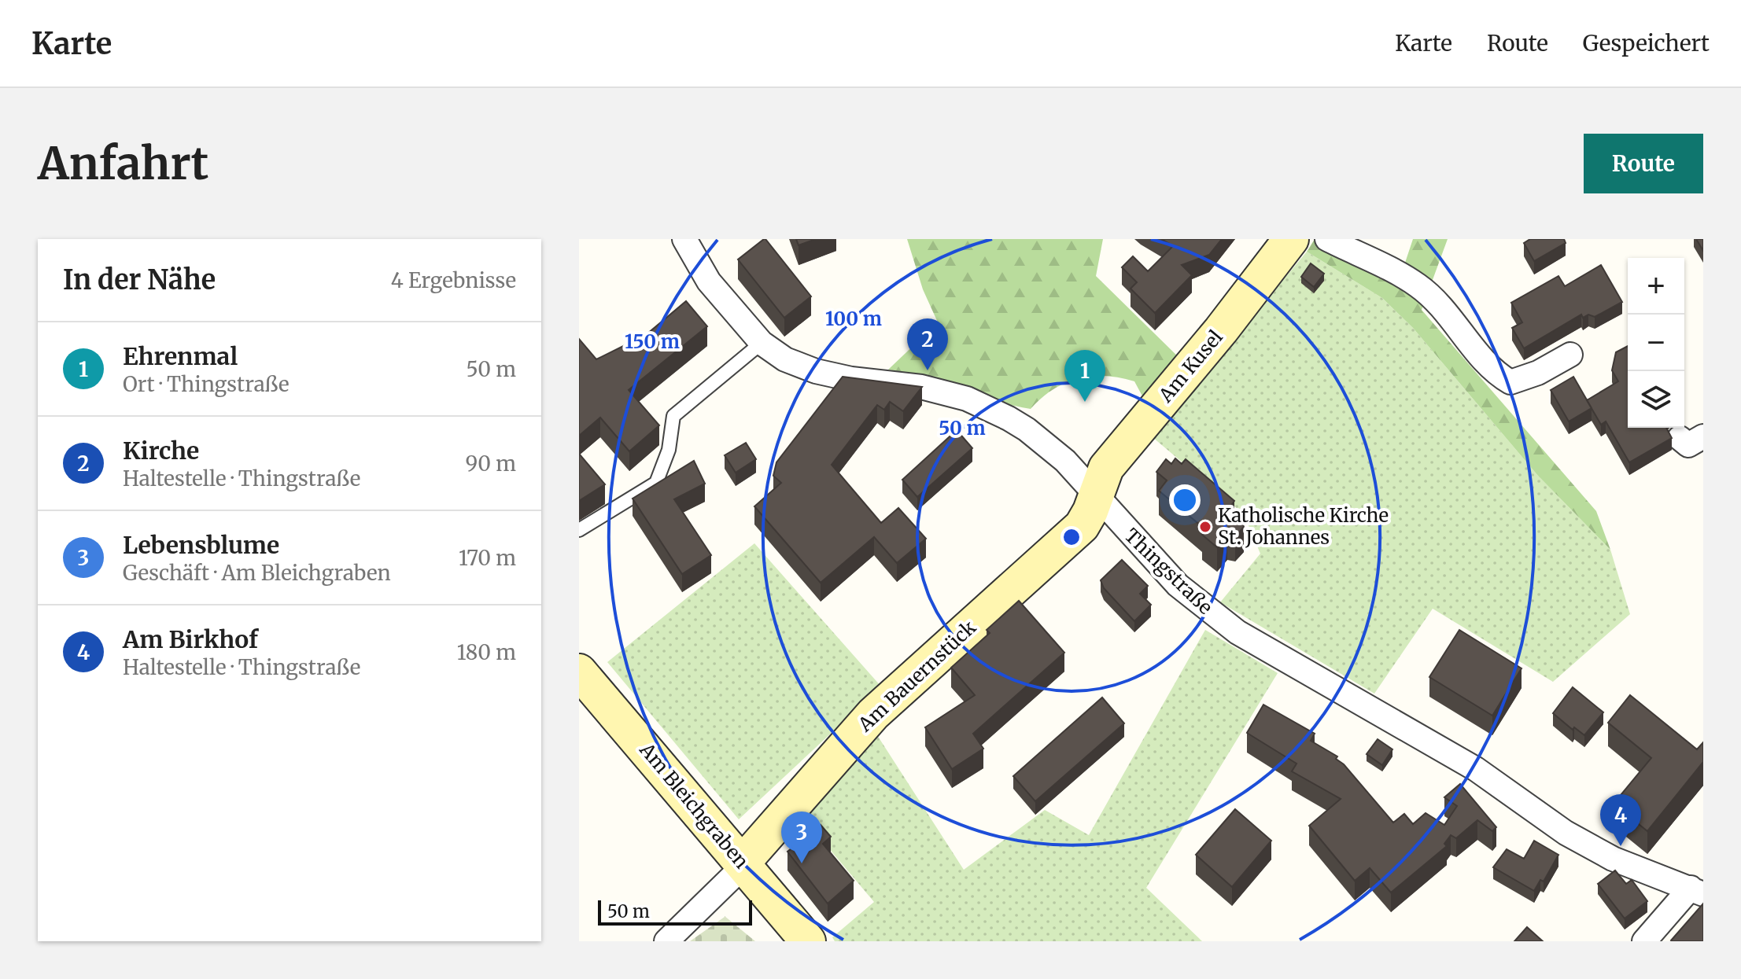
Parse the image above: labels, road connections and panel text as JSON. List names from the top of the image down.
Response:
{
  "streets": {
    "street": [
      "Am Kusel",
      "Thingstraße",
      "Am Bauernstück",
      "Am Bleichgraben"
    ]
  },
  "crossings": [
    ["Am Kusel", "Thingstraße"],
    ["Am Kusel", "Am Bauernstück"],
    ["Thingstraße", "Am Bauernstück"],
    ["Am Bauernstück", "Am Bleichgraben"]
  ],
  "places": ["Katholische Kirche St. Johannes"],
  "scale_bar": "50 m",
  "page": {
    "header": "Karte",
    "nav": ["Karte", "Route", "Gespeichert"],
    "buttons": "Route",
    "title": "Anfahrt",
    "heading": ["In der Nähe", "4 Ergebnisse"],
    "map_buttons": ["+", "−"],
    "pins": [
      "2",
      "1",
      "4",
      "3"
    ],
    "list": [
      {
        "mark": "1",
        "name": "Ehrenmal",
        "note": "Ort · Thingstraße",
        "value": "50 m"
      },
      {
        "mark": "2",
        "name": "Kirche",
        "note": "Haltestelle · Thingstraße",
        "value": "90 m"
      },
      {
        "mark": "3",
        "name": "Lebensblume",
        "note": "Geschäft · Am Bleichgraben",
        "value": "170 m"
      },
      {
        "mark": "4",
        "name": "Am Birkhof",
        "note": "Haltestelle · Thingstraße",
        "value": "180 m"
      }
    ],
    "scale": "50 m"
  },
  "rings": ["100 m", "150 m", "50 m"]
}
